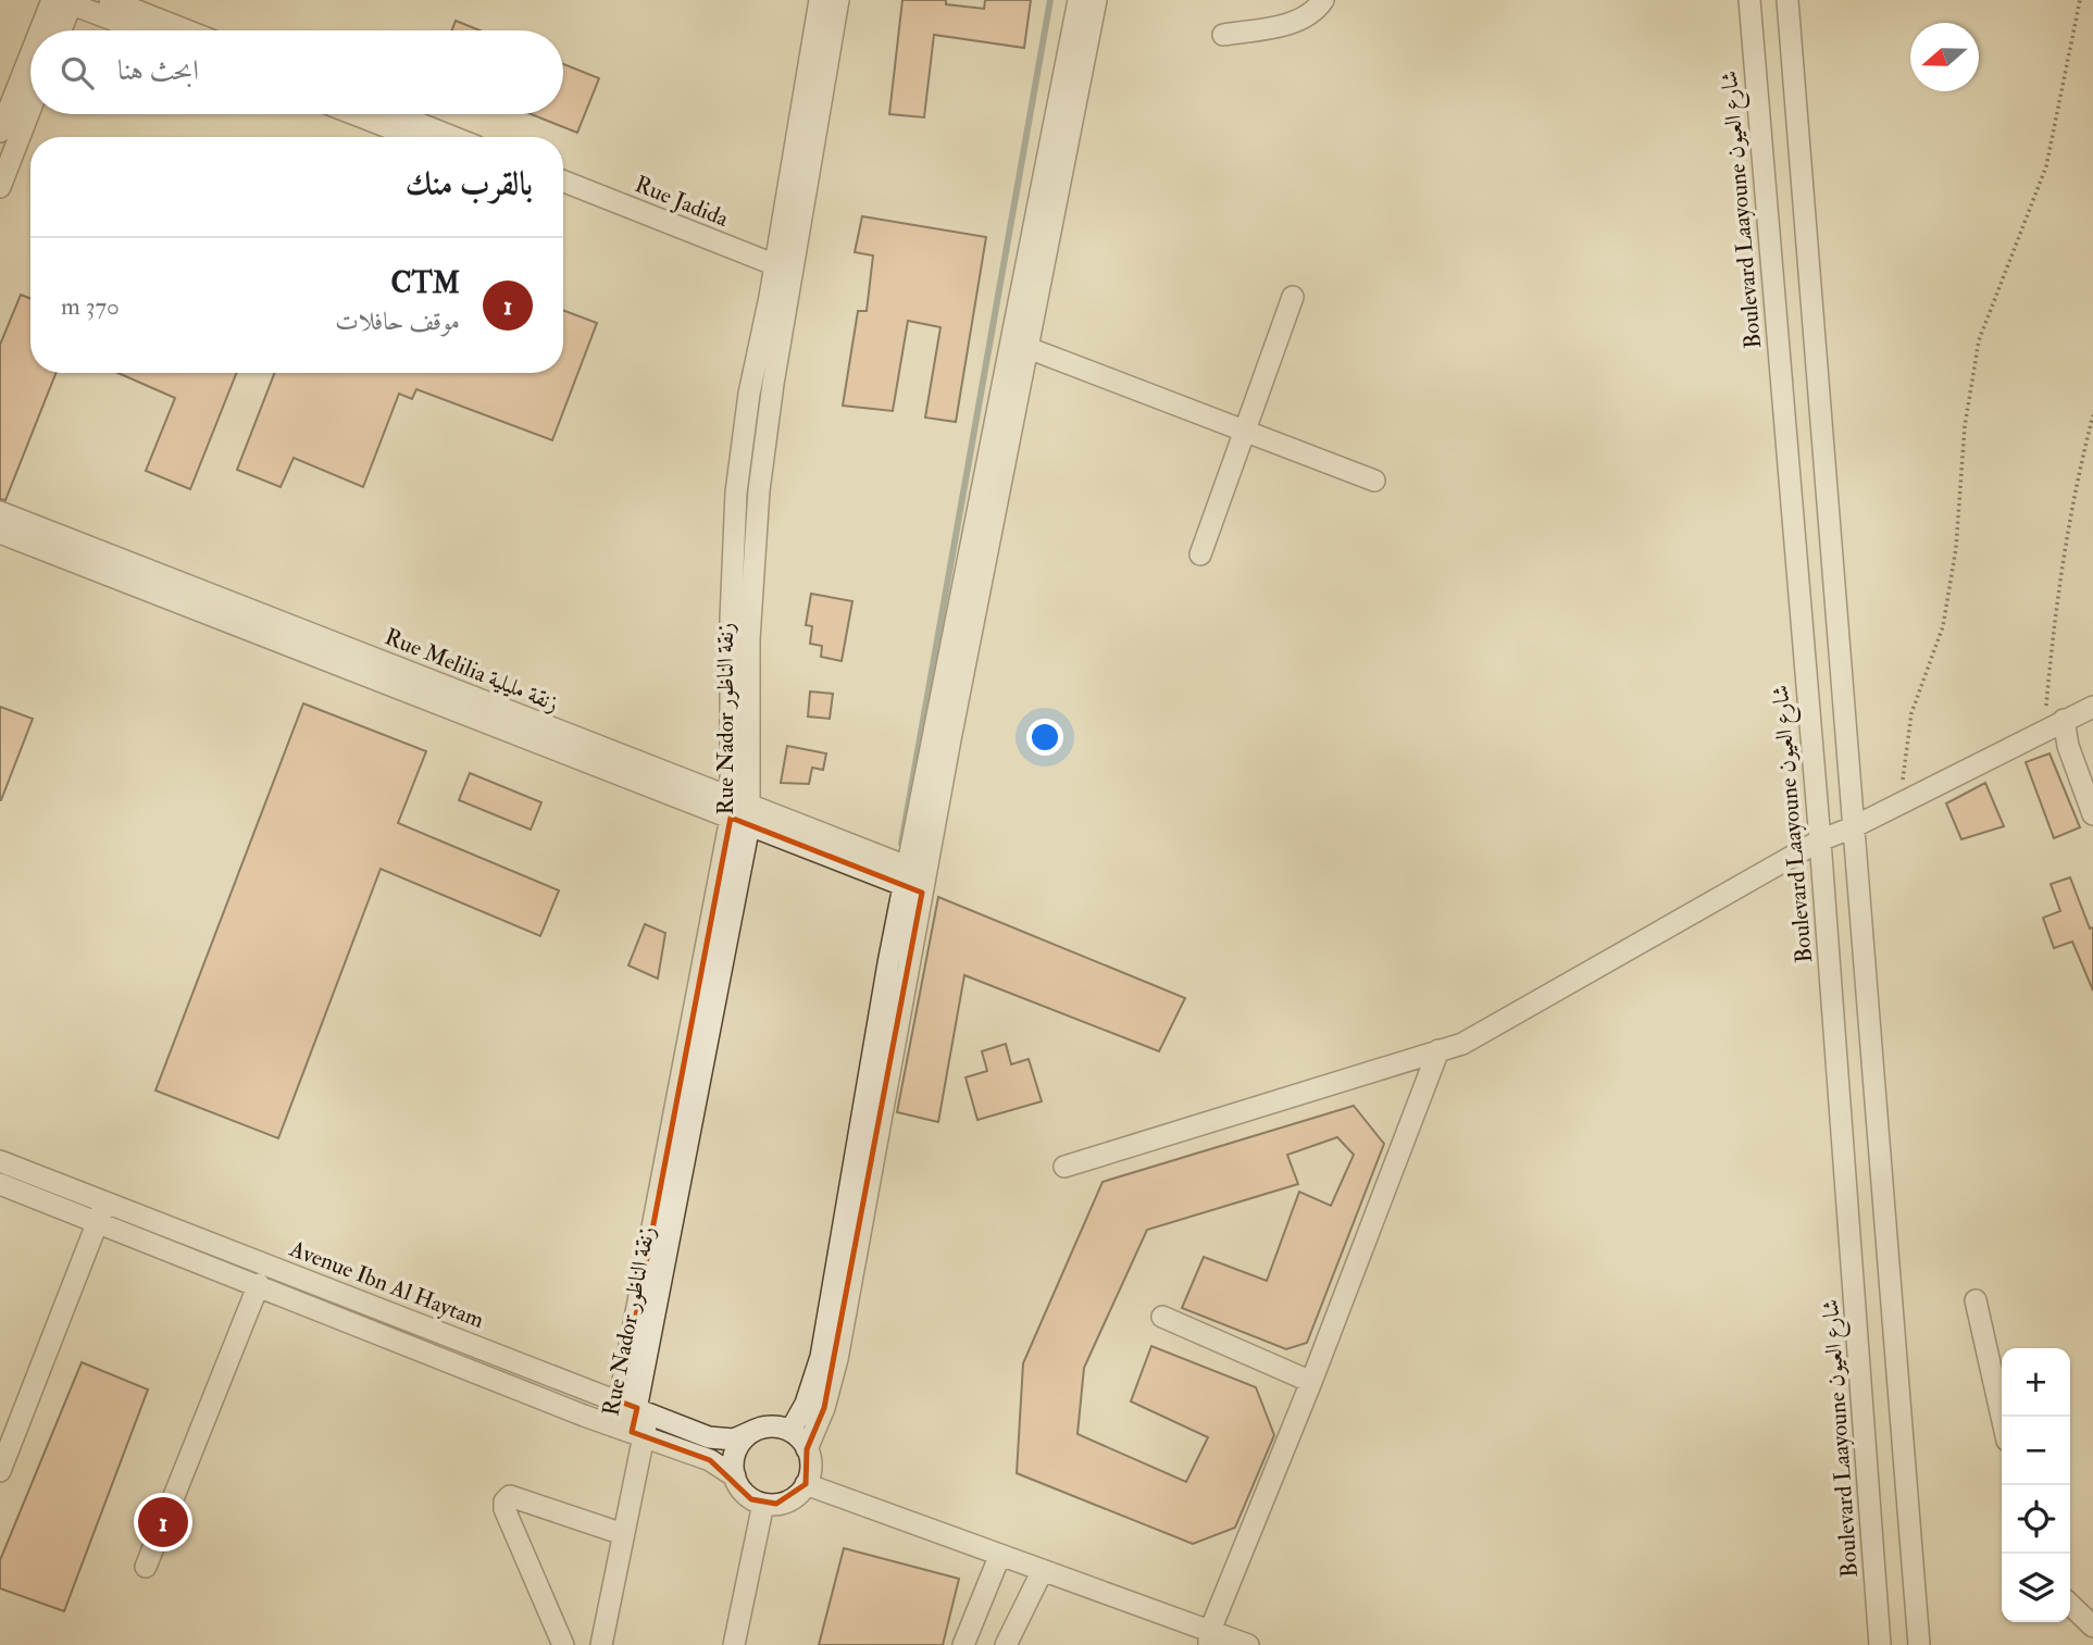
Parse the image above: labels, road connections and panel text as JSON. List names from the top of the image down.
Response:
{
  "streets": {
    "street": [
      "Rue Jadida",
      "Boulevard Laayoune شارع العيون",
      "Rue Melilia زنقة مليلية",
      "Rue Nador زنقة الناظور",
      "Avenue Ibn Al Haytam"
    ]
  },
  "crossings": [
    ["Rue Jadida", "Rue Nador زنقة الناظور"],
    ["Rue Melilia زنقة مليلية", "Rue Nador زنقة الناظور"],
    ["Rue Nador زنقة الناظور", "Avenue Ibn Al Haytam"]
  ],
  "north": "left",
  "page": {
    "search": "ابحث هنا",
    "heading": "بالقرب منك",
    "list": [
      {
        "mark": "1",
        "name": "CTM",
        "note": "موقف حافلات",
        "value": "370 m"
      }
    ],
    "map_buttons": ["+", "−"],
    "pins": "1"
  }
}
